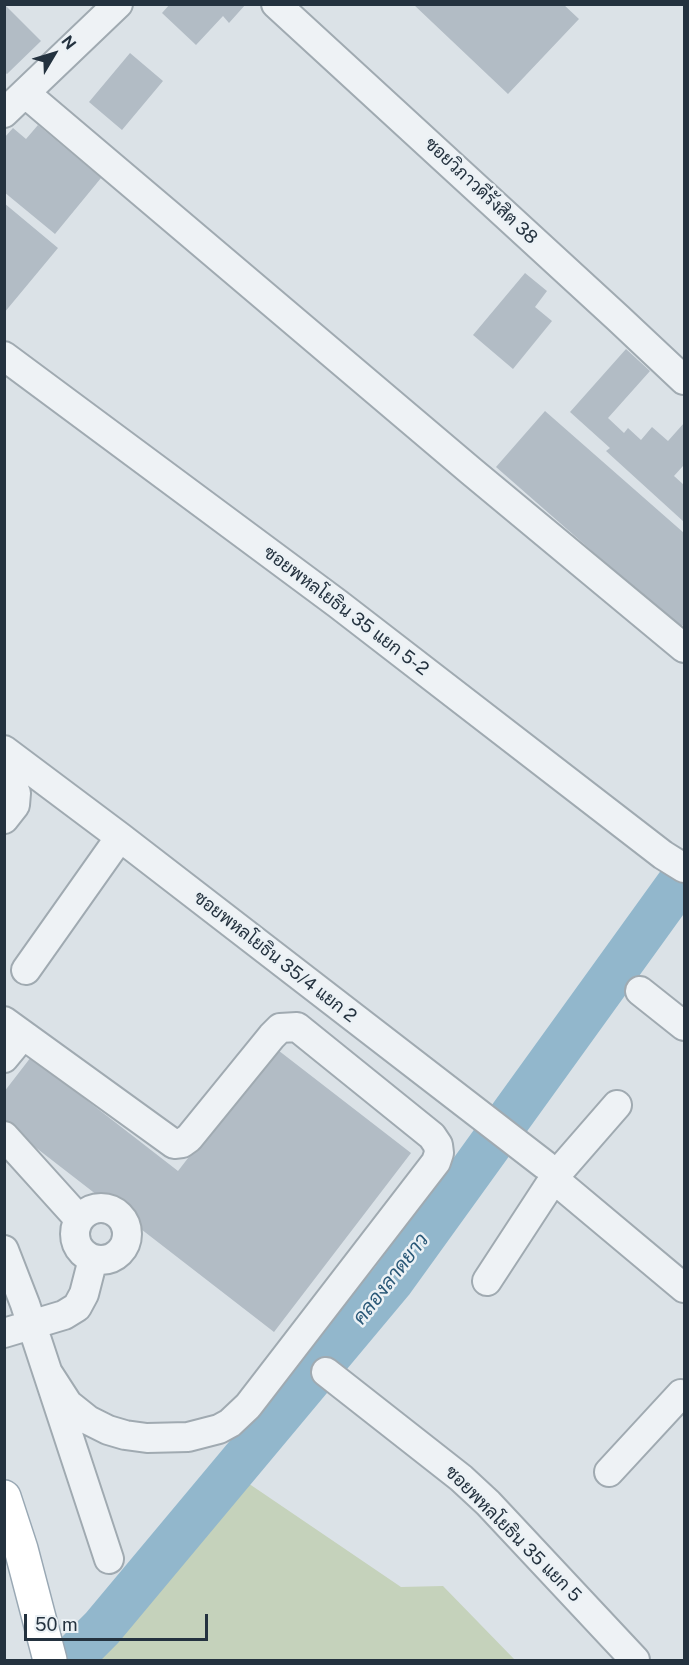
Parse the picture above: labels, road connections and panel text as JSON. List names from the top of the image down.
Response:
{
  "streets": {
    "street": [
      "ซอยวิภาวดีรังสิต 38",
      "ซอยพหลโยธิน 35 แยก 5-2",
      "ซอยพหลโยธิน 35/4 แยก 2",
      "ซอยพหลโยธิน 35 แยก 5"
    ]
  },
  "water": ["คลองลาดยาว"],
  "scale_bar": "50 m",
  "north": "top right"
}
